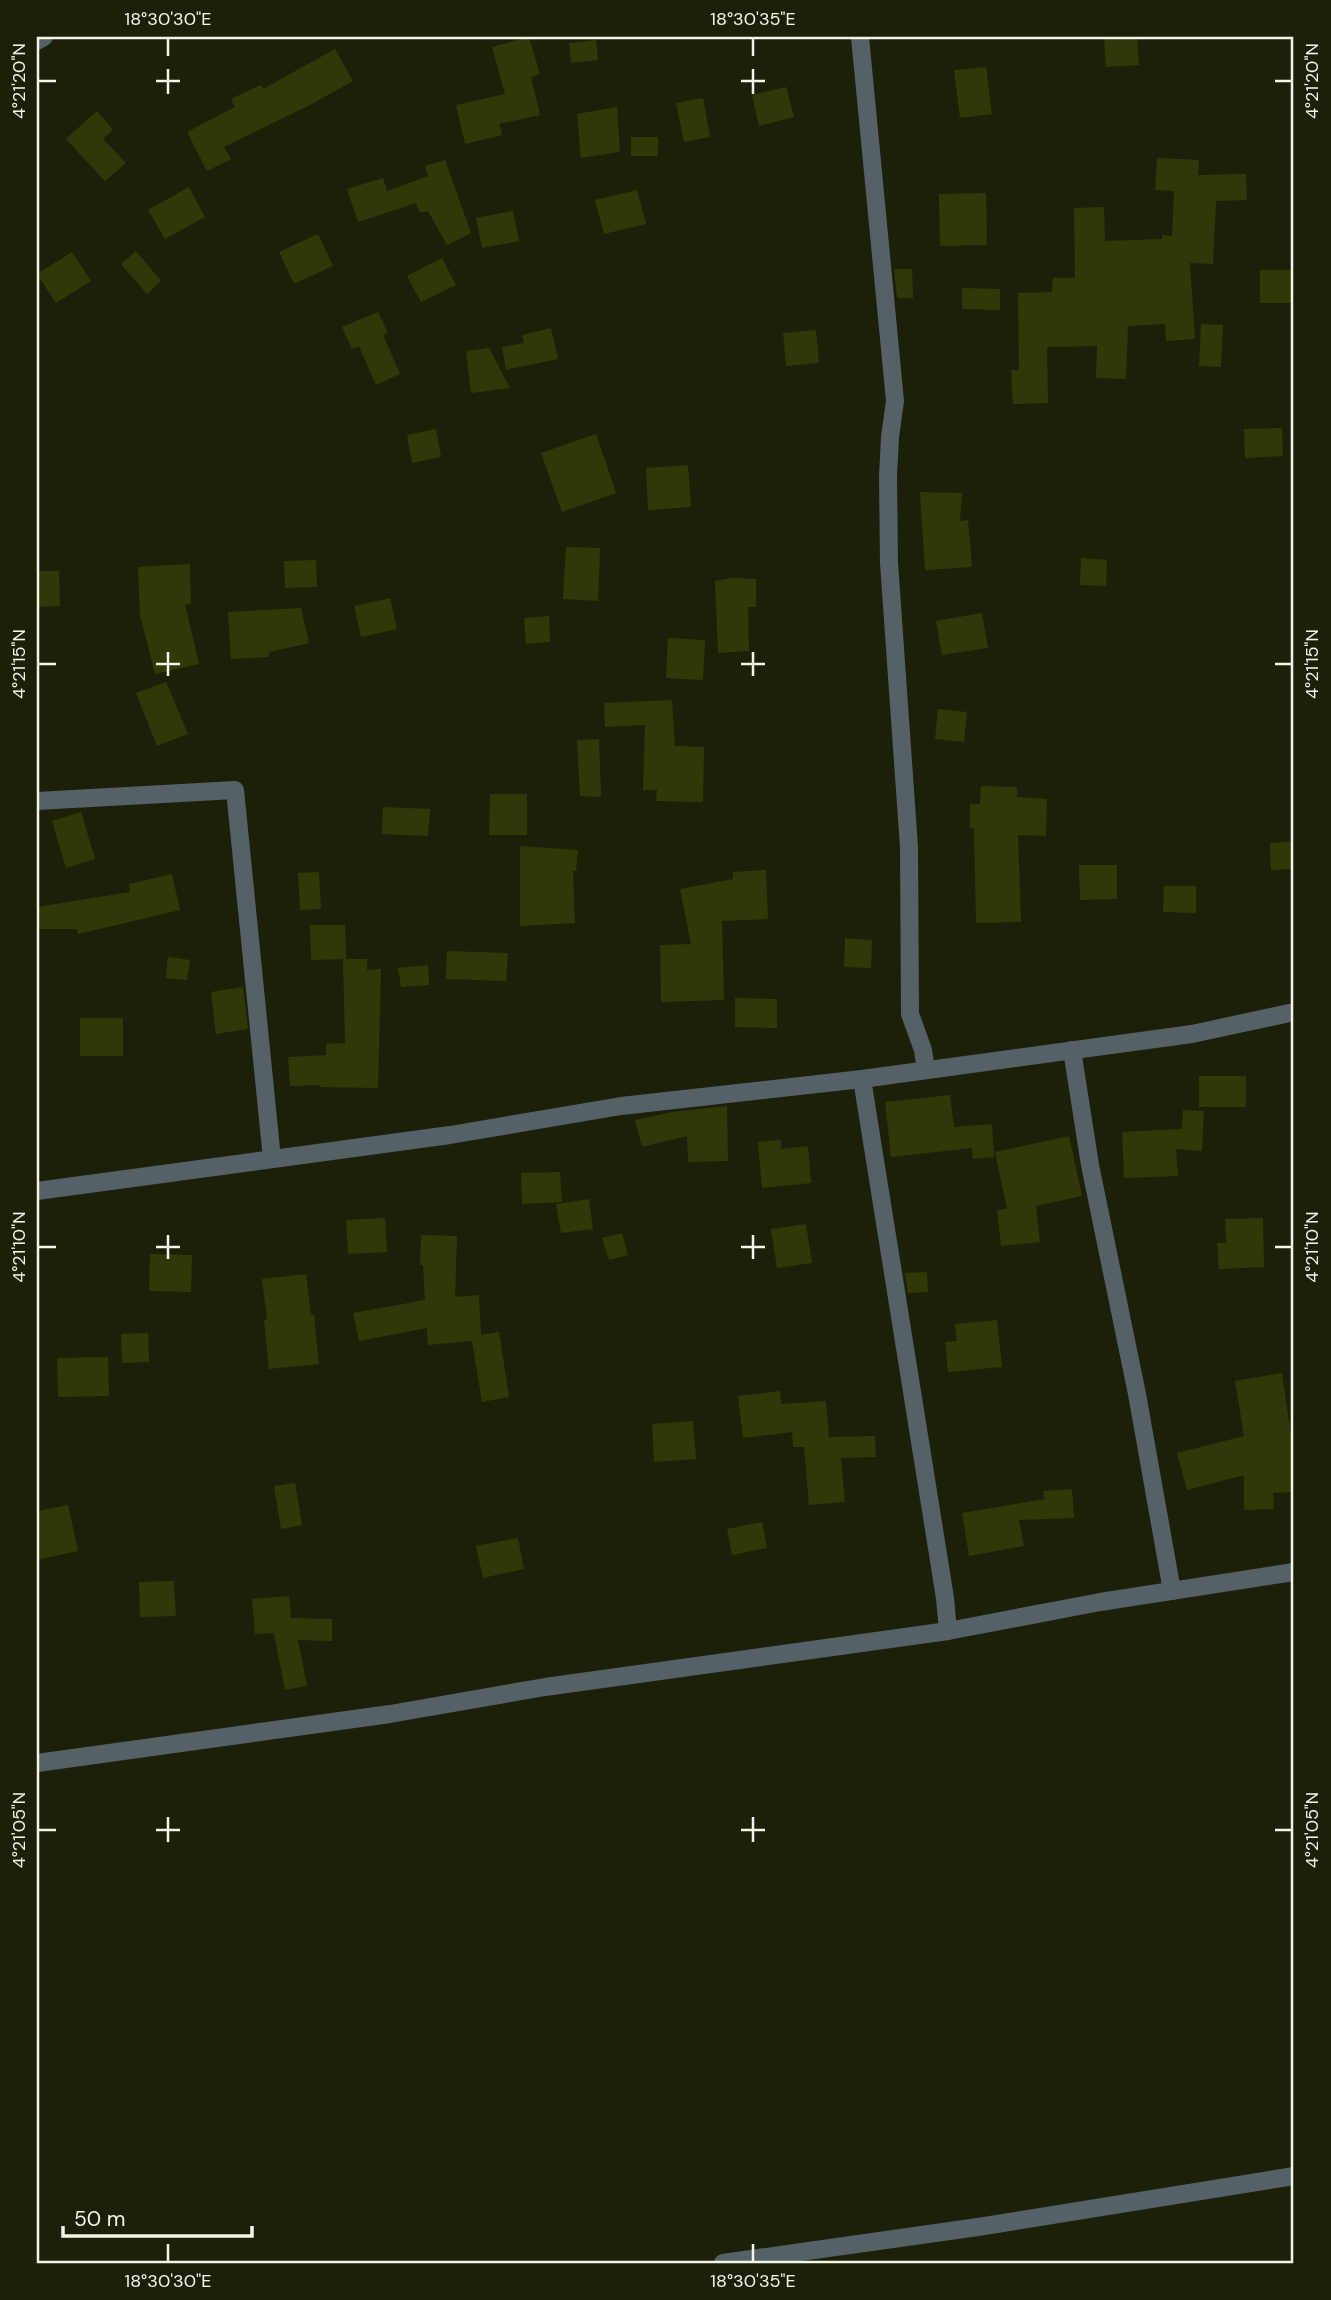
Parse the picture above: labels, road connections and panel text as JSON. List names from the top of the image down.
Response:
{
  "scale_bar": "50 m",
  "coordinates": [
    "18°30'30\"E",
    "18°30'35\"E",
    "4°21'20\"N",
    "4°21'15\"N",
    "4°21'10\"N",
    "4°21'05\"N"
  ]
}
